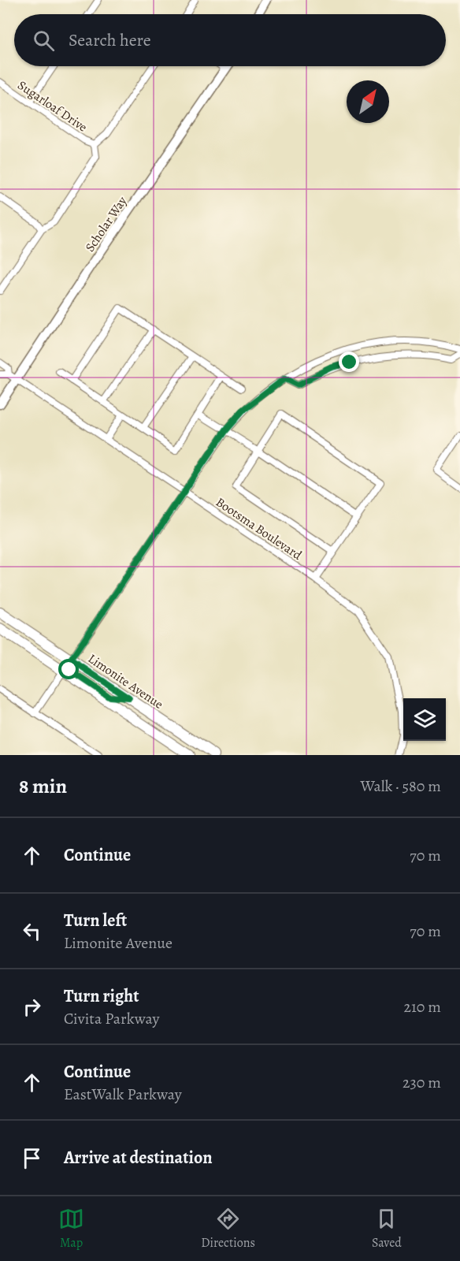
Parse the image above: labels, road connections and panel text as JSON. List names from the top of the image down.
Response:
{
  "streets": {
    "main road": ["Limonite Avenue"],
    "street": ["Sugarloaf Drive", "Scholar Way", "Bootsma Boulevard"]
  },
  "crossings": [
    ["Scholar Way", "Bootsma Boulevard"]
  ],
  "north": "top right",
  "page": {
    "search": "Search here",
    "heading": ["8 min", "Walk · 580 m"],
    "list": [
      ["Continue", "70 m"],
      ["Turn left", "Limonite Avenue", "70 m"],
      ["Turn right", "Civita Parkway", "210 m"],
      ["Continue", "EastWalk Parkway", "230 m"],
      "Arrive at destination"
    ],
    "nav": ["Map", "Directions", "Saved"]
  }
}
